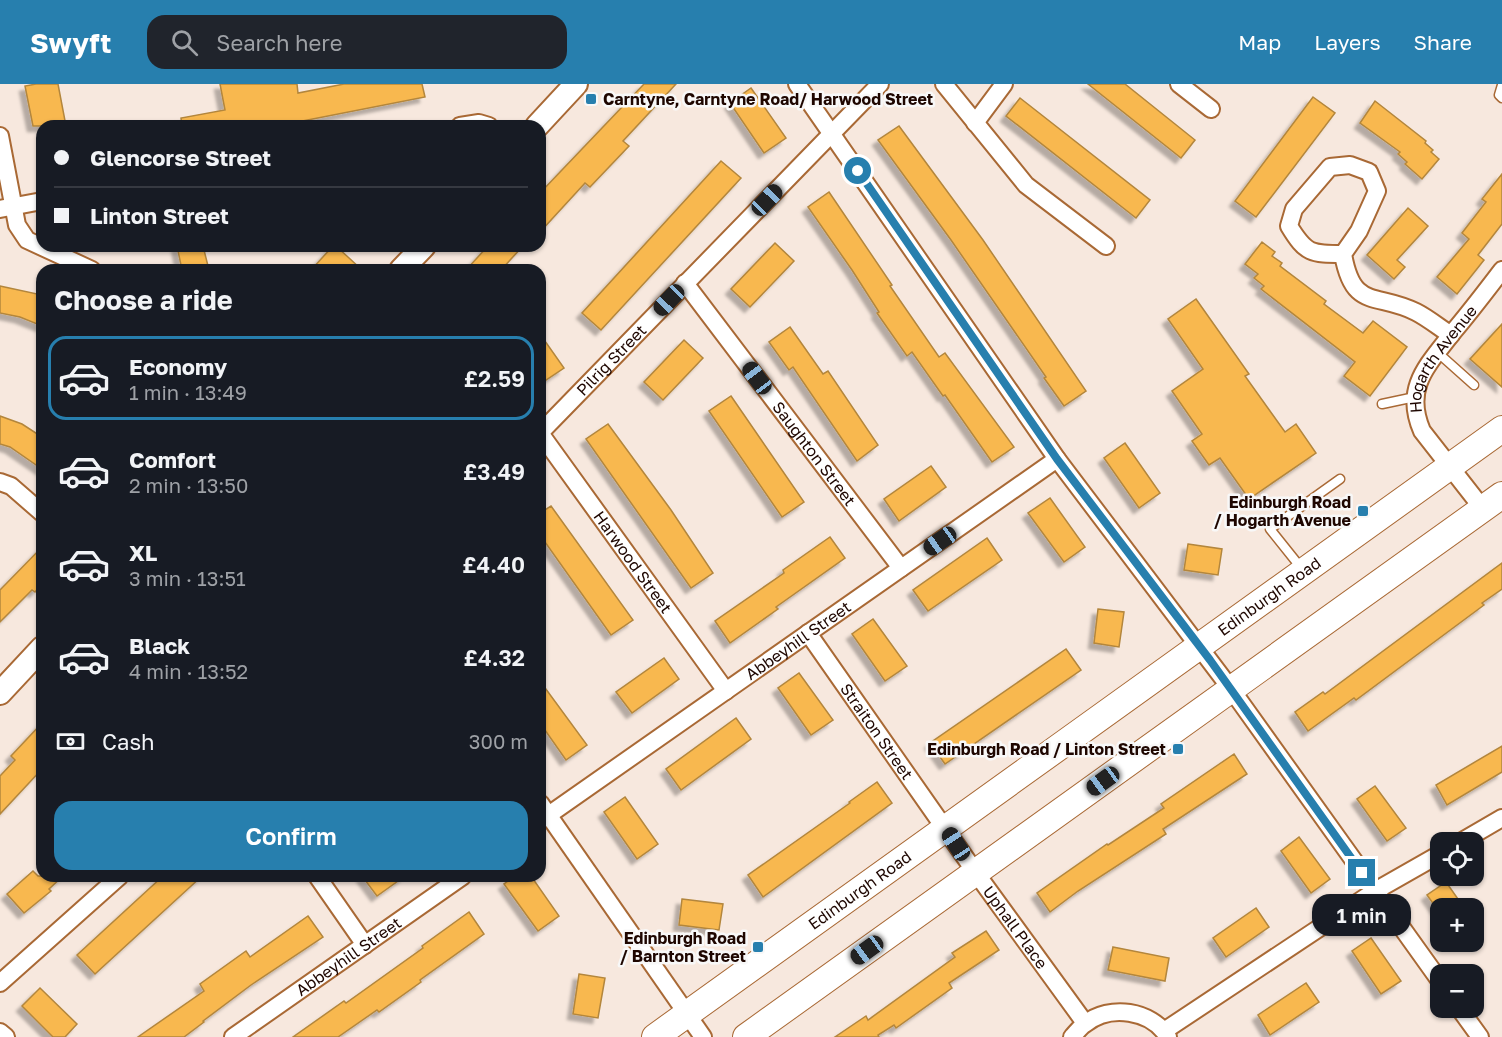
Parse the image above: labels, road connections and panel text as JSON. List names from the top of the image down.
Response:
{
  "streets": {
    "main road": ["Edinburgh Road"],
    "street": [
      "Pilrig Street",
      "Hogarth Avenue",
      "Saughton Street",
      "Harwood Street",
      "Abbeyhill Street",
      "Straiton Street",
      "Uphall Place"
    ]
  },
  "crossings": [
    ["Pilrig Street", "Saughton Street"],
    ["Hogarth Avenue", "Edinburgh Road"],
    ["Saughton Street", "Abbeyhill Street"],
    ["Harwood Street", "Abbeyhill Street"],
    ["Edinburgh Road", "Straiton Street"],
    ["Edinburgh Road", "Uphall Place"],
    ["Abbeyhill Street", "Straiton Street"],
    ["Straiton Street", "Uphall Place"]
  ],
  "places": {
    "transit": [
      "Carntyne, Carntyne Road/ Harwood Street",
      "Edinburgh Road / Hogarth Avenue",
      "Edinburgh Road / Linton Street",
      "Edinburgh Road / Barnton Street"
    ]
  },
  "page": {
    "header": "Swyft",
    "search": "Search here",
    "nav": ["Map", "Layers", "Share"],
    "banner": ["Glencorse Street", "Linton Street"],
    "heading": "Choose a ride",
    "list": [
      {
        "name": "Economy",
        "note": "1 min · 13:49",
        "value": "£2.59"
      },
      {
        "name": "Comfort",
        "note": "2 min · 13:50",
        "value": "£3.49"
      },
      {
        "name": "XL",
        "note": "3 min · 13:51",
        "value": "£4.40"
      },
      {
        "name": "Black",
        "note": "4 min · 13:52",
        "value": "£4.32"
      }
    ],
    "pay": ["Cash", "300 m"],
    "buttons": "Confirm",
    "map_buttons": ["+", "−"],
    "bubble": "1 min"
  }
}
